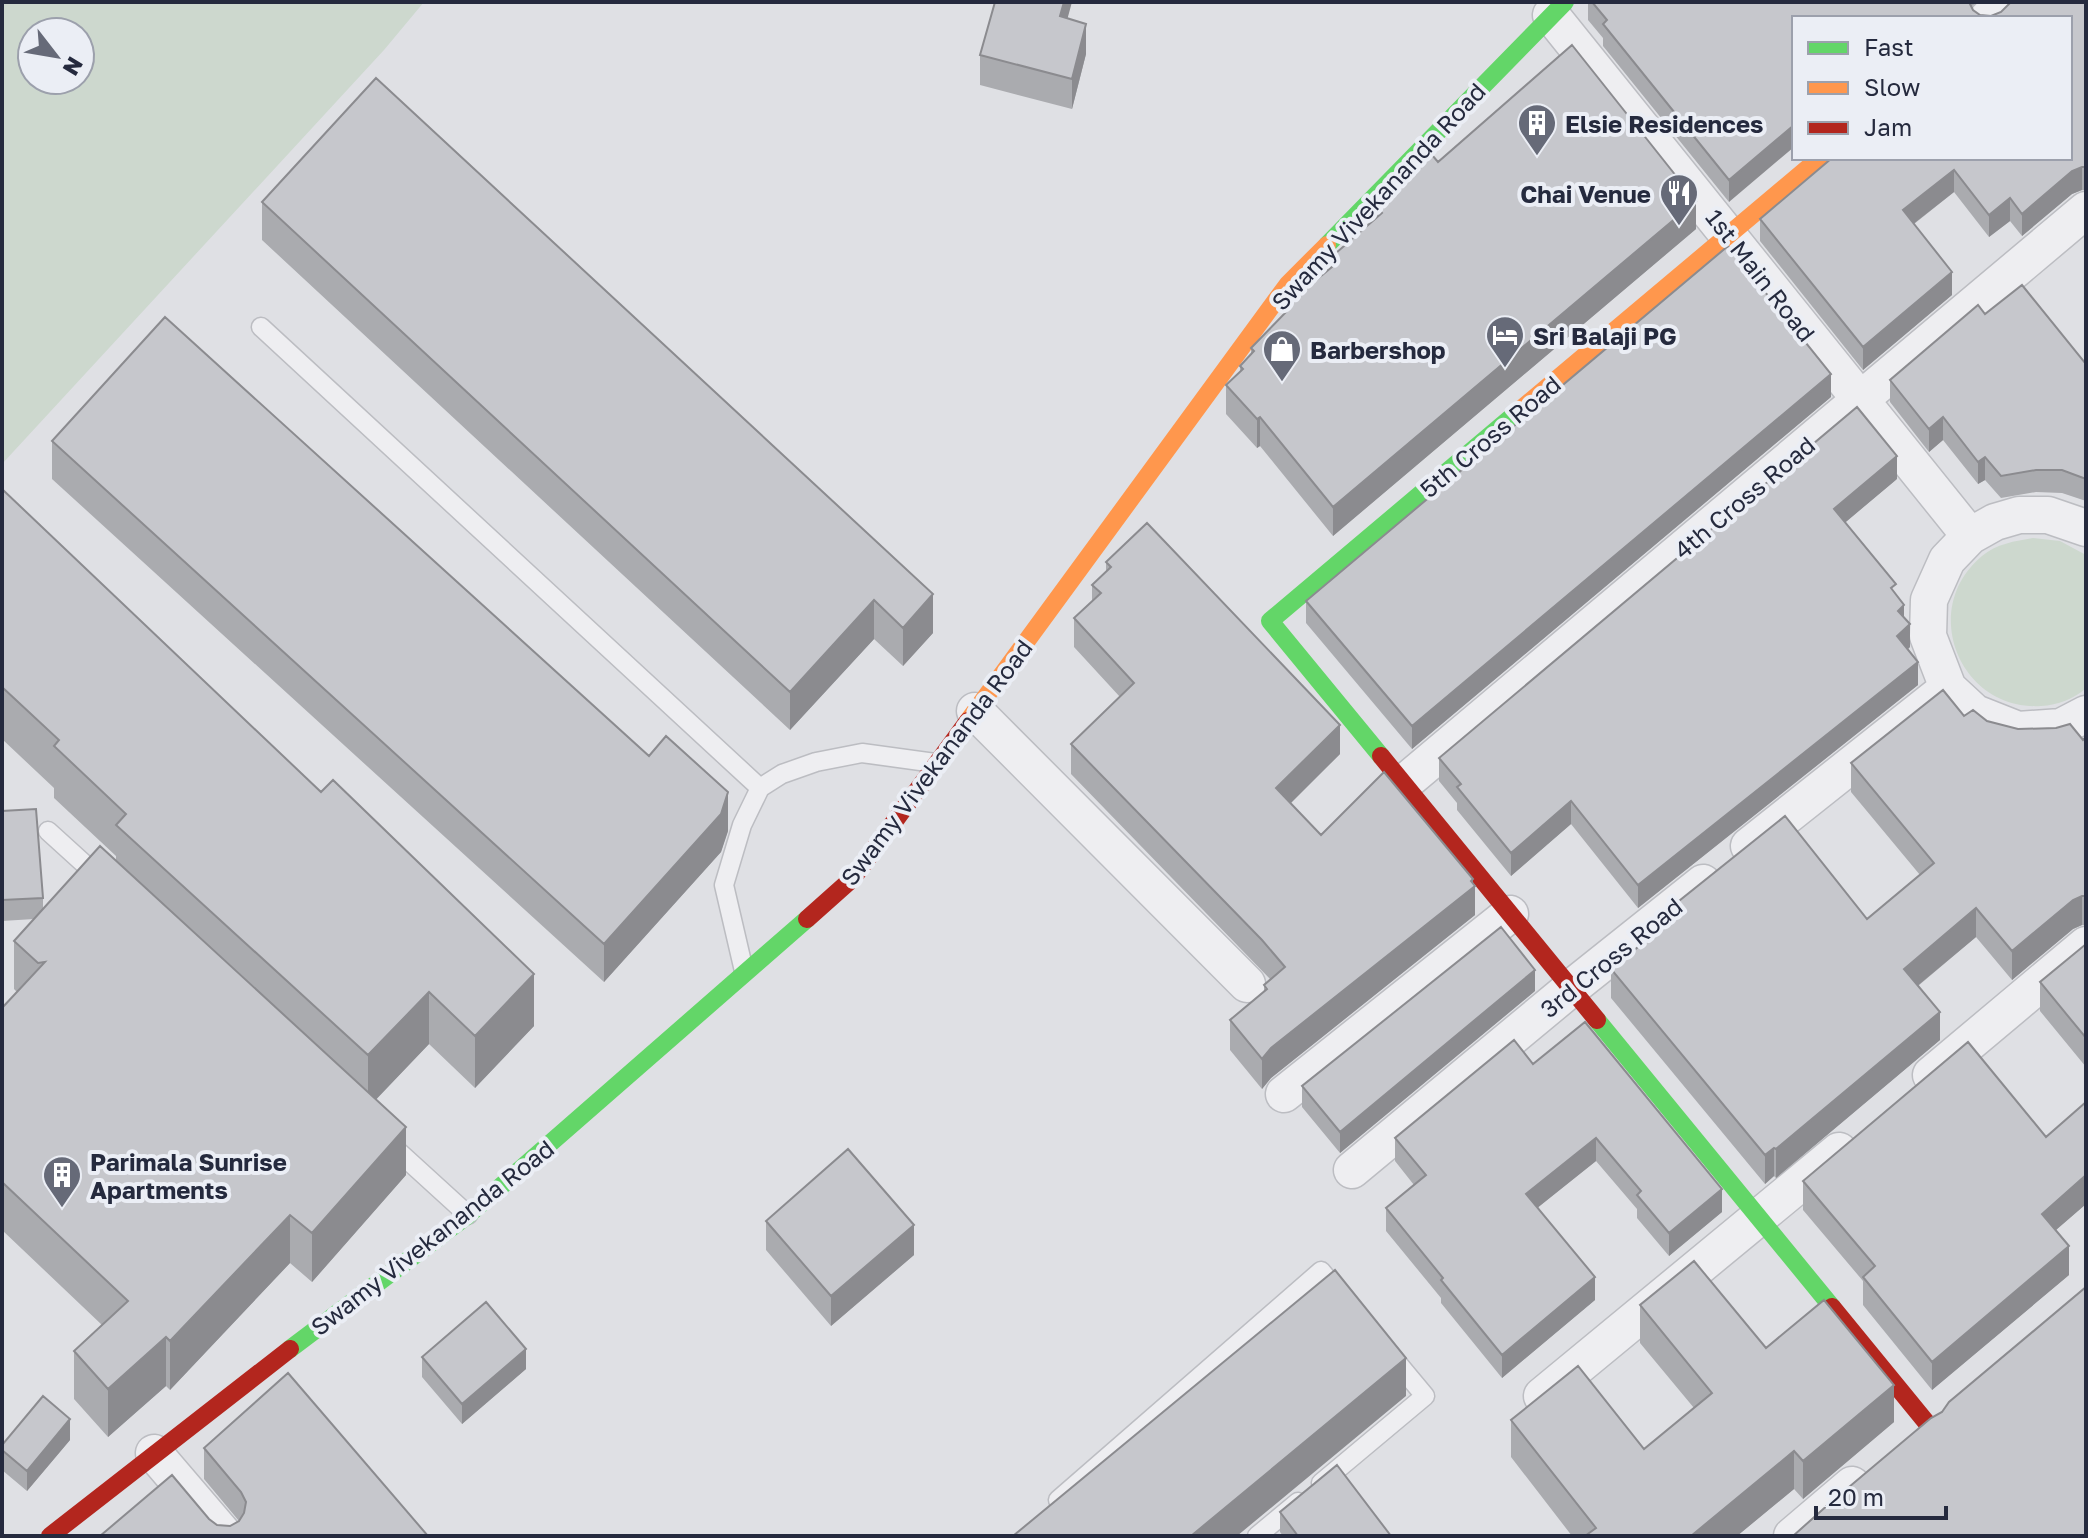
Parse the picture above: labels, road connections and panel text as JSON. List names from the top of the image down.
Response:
{
  "streets": {
    "street": [
      "Swamy Vivekananda Road",
      "1st Main Road",
      "5th Cross Road",
      "4th Cross Road",
      "3rd Cross Road"
    ]
  },
  "crossings": [
    ["Swamy Vivekananda Road", "1st Main Road"],
    ["1st Main Road", "5th Cross Road"],
    ["1st Main Road", "4th Cross Road"],
    ["5th Cross Road", "4th Cross Road"]
  ],
  "places": {
    "building": ["Elsie Residences", "Parimala Sunrise Apartments"],
    "restaurant": ["Chai Venue"],
    "hotel": ["Sri Balaji PG"],
    "shop": ["Barbershop"]
  },
  "legend": ["Fast", "Slow", "Jam"],
  "scale_bar": "20 m",
  "north": "bottom right"
}
